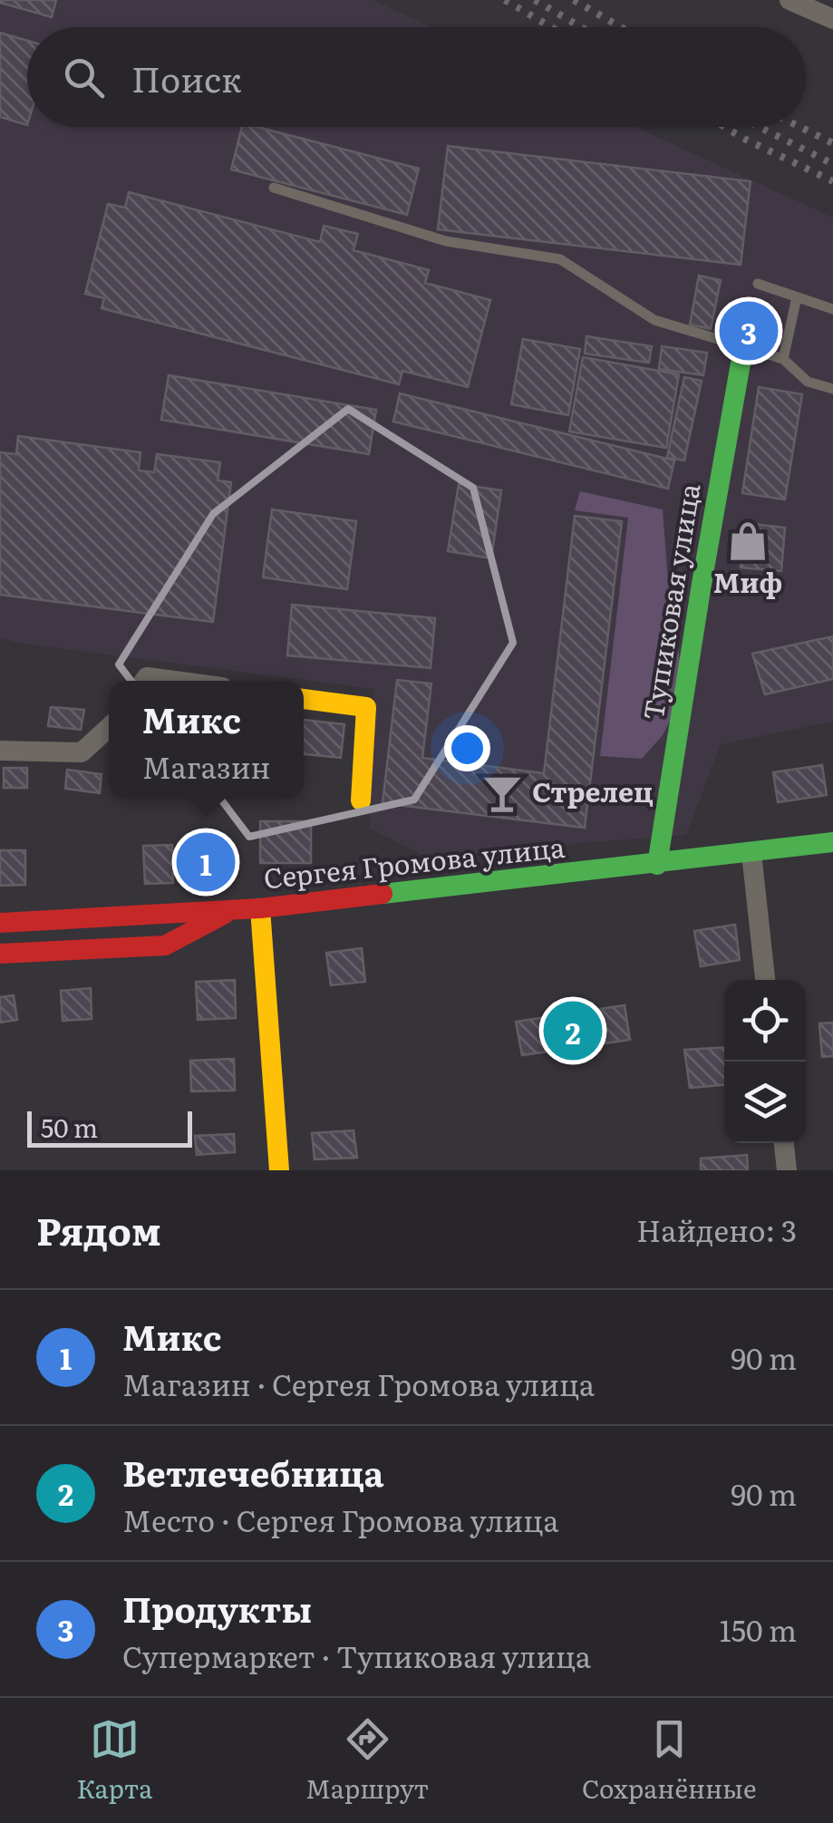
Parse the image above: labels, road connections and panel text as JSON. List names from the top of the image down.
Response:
{
  "streets": {
    "street": ["Тупиковая улица", "Сергея Громова улица"]
  },
  "crossings": [
    ["Тупиковая улица", "Сергея Громова улица"]
  ],
  "places": {
    "shop": ["Миф"],
    "bar": ["Стрелец"]
  },
  "scale_bar": "50 m",
  "page": {
    "search": "Поиск",
    "pins": ["3", "1", "2"],
    "popup": ["Микс", "Магазин"],
    "scale": "50 m",
    "heading": ["Рядом", "Найдено: 3"],
    "list": [
      {
        "mark": "1",
        "name": "Микс",
        "note": "Магазин · Сергея Громова улица",
        "value": "90 m"
      },
      {
        "mark": "2",
        "name": "Ветлечебница",
        "note": "Место · Сергея Громова улица",
        "value": "90 m"
      },
      {
        "mark": "3",
        "name": "Продукты",
        "note": "Супермаркет · Тупиковая улица",
        "value": "150 m"
      }
    ],
    "nav": ["Карта", "Маршрут", "Сохранённые"]
  }
}
